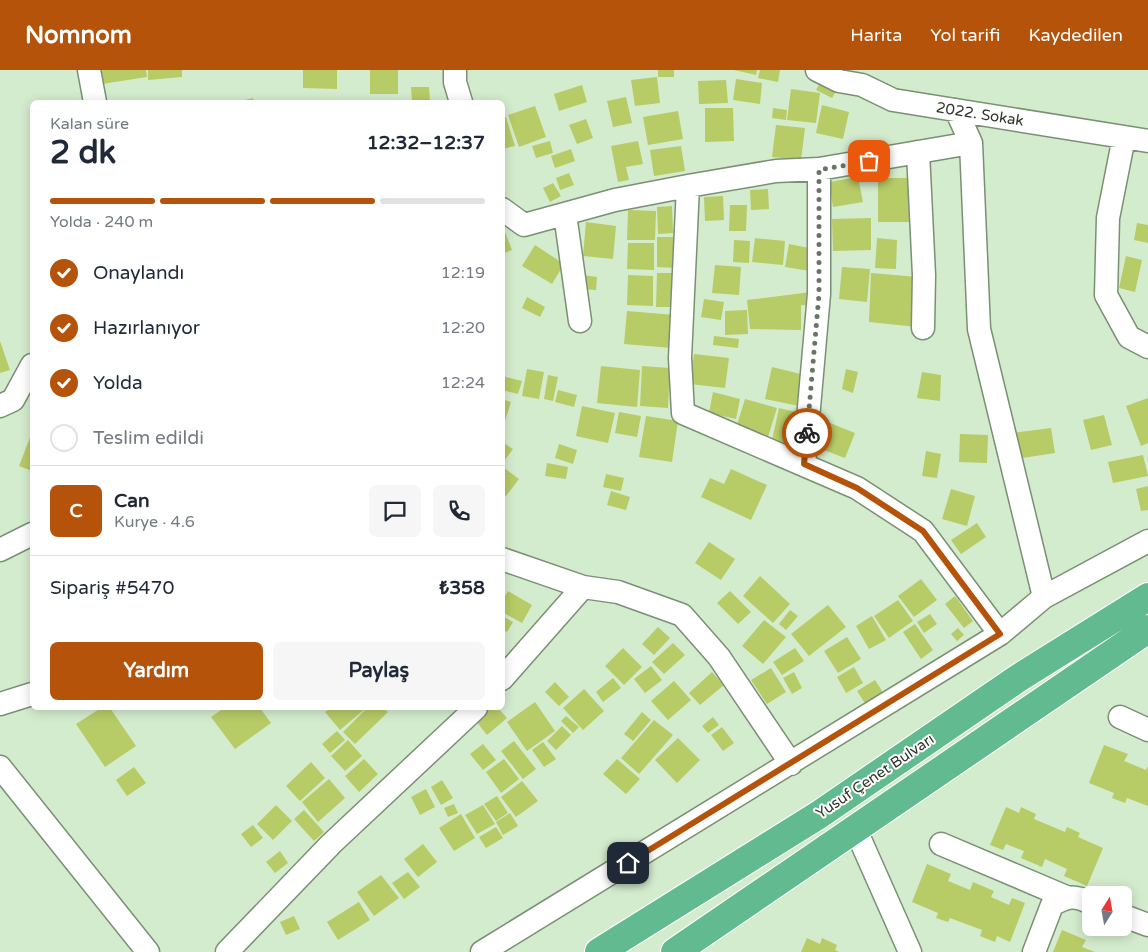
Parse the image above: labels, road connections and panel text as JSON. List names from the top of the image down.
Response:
{
  "streets": {
    "highway": ["Yusuf Çenet Bulvarı"],
    "street": ["2022. Sokak"]
  },
  "north": "top",
  "page": {
    "header": "Nomnom",
    "nav": ["Harita", "Yol tarifi", "Kaydedilen"],
    "heading": ["2 dk", "Kalan süre", "12:32–12:37"],
    "panel": [
      "Can",
      "Kurye · 4.6",
      "Sipariş #5470",
      "₺358"
    ],
    "bar": "Yolda · 240 m",
    "list": [
      ["Onaylandı", "12:19"],
      ["Hazırlanıyor", "12:20"],
      ["Yolda", "12:24"],
      "Teslim edildi"
    ],
    "round": "C",
    "buttons": ["Yardım", "Paylaş"]
  }
}
